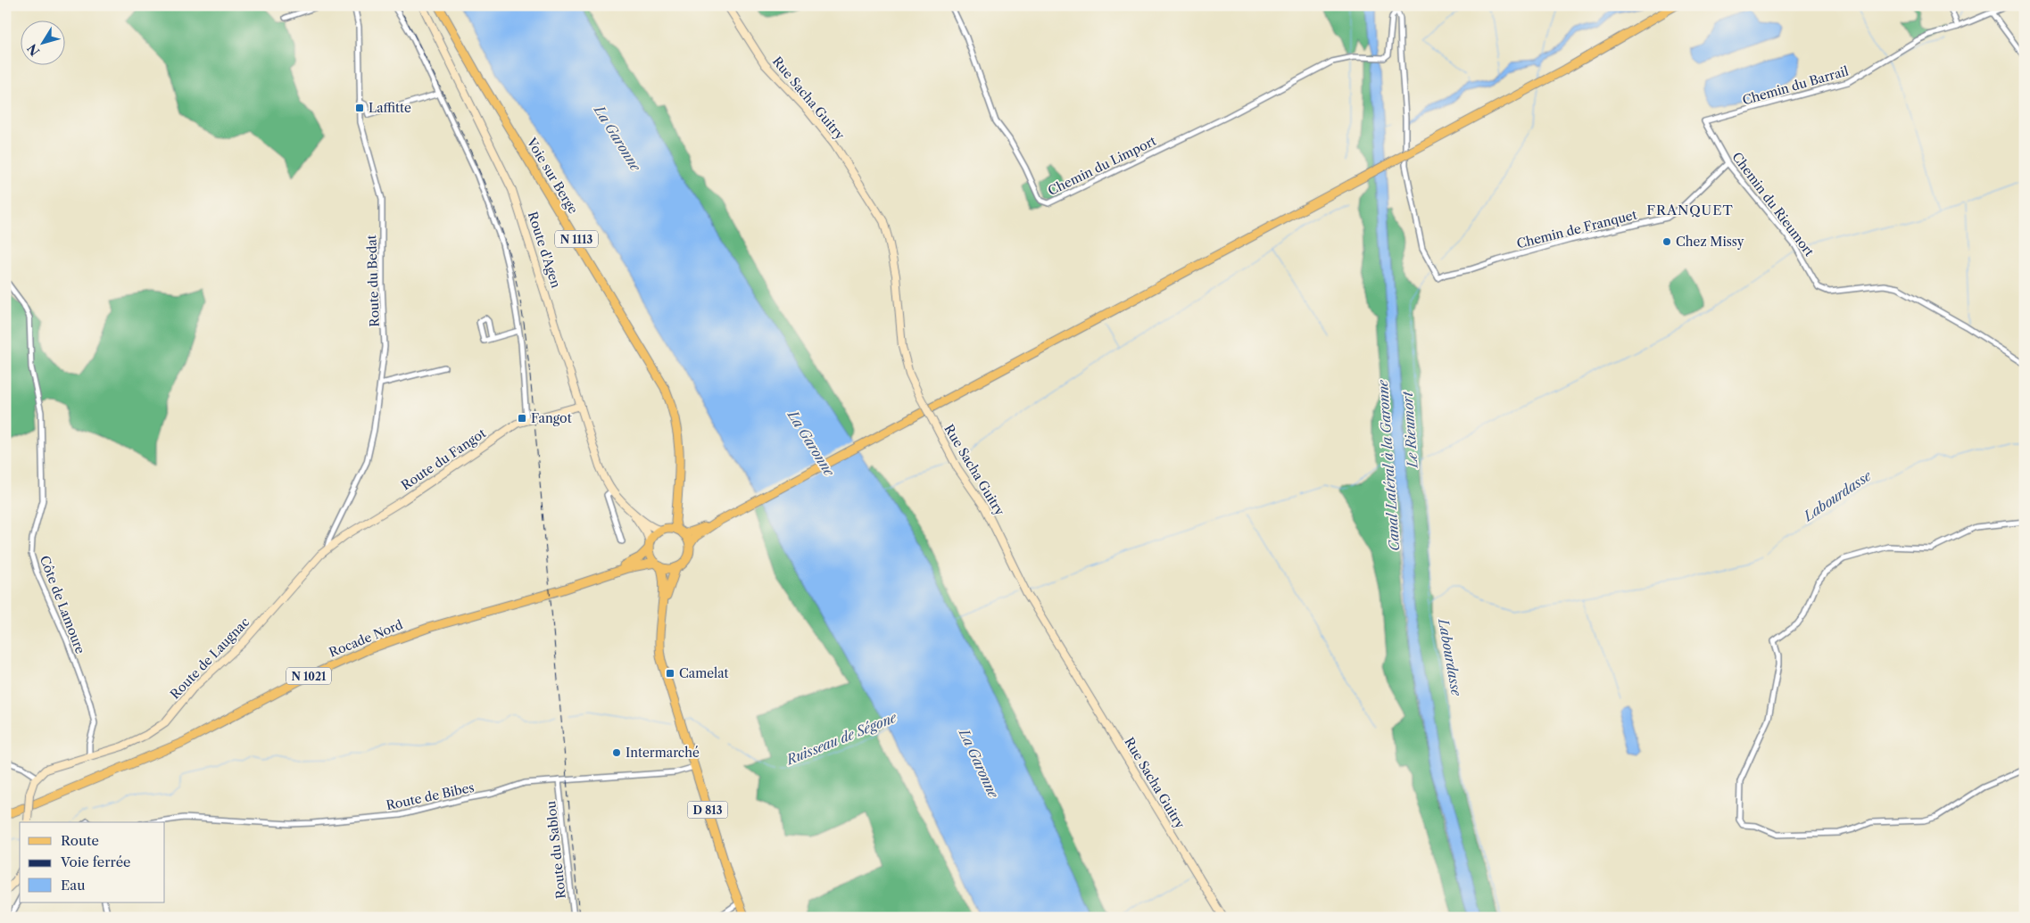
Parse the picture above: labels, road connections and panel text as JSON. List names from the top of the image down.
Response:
{
  "streets": {
    "main road": [
      "Voie sur Berge",
      "N 1113",
      "Rocade Nord",
      "N 1021",
      "D 813"
    ],
    "street": [
      "Chemin du Barrail",
      "Rue Sacha Guitry",
      "Chemin du Limport",
      "Chemin du Rieumort",
      "Chemin de Franquet",
      "Route d'Agen",
      "Route du Bedat",
      "Route du Fangot",
      "Côte de Lamoure",
      "Route de Laugnac",
      "Route de Bibes",
      "Route du Sablou"
    ]
  },
  "crossings": [
    ["Chemin du Barrail", "Chemin du Rieumort"],
    ["Chemin du Limport", "Chemin de Franquet"],
    ["Voie sur Berge", "N 1113"],
    ["Chemin du Rieumort", "Chemin de Franquet"],
    ["N 1113", "Route d'Agen"],
    ["N 1113", "N 1021"],
    ["N 1113", "D 813"],
    ["Route d'Agen", "Route du Fangot"],
    ["Route d'Agen", "N 1021"],
    ["Route d'Agen", "D 813"],
    ["Route du Bedat", "Route du Fangot"],
    ["Route du Bedat", "Route de Laugnac"],
    ["Route du Fangot", "Route de Laugnac"],
    ["Côte de Lamoure", "Route de Laugnac"],
    ["Rocade Nord", "N 1021"],
    ["N 1021", "D 813"],
    ["Route de Bibes", "D 813"],
    ["Route de Bibes", "Route du Sablou"]
  ],
  "districts": ["FRANQUET"],
  "water": [
    "La Garonne",
    "Le Rieumort",
    "Canal Latéral à la Garonne",
    "Labourdasse",
    "Ruisseau de Ségone"
  ],
  "places": {
    "transit": ["Laffitte", "Fangot", "Camelat"],
    "other": ["Chez Missy", "Intermarché"]
  },
  "legend": ["Route", "Voie ferrée", "Eau"],
  "north": "bottom left"
}
